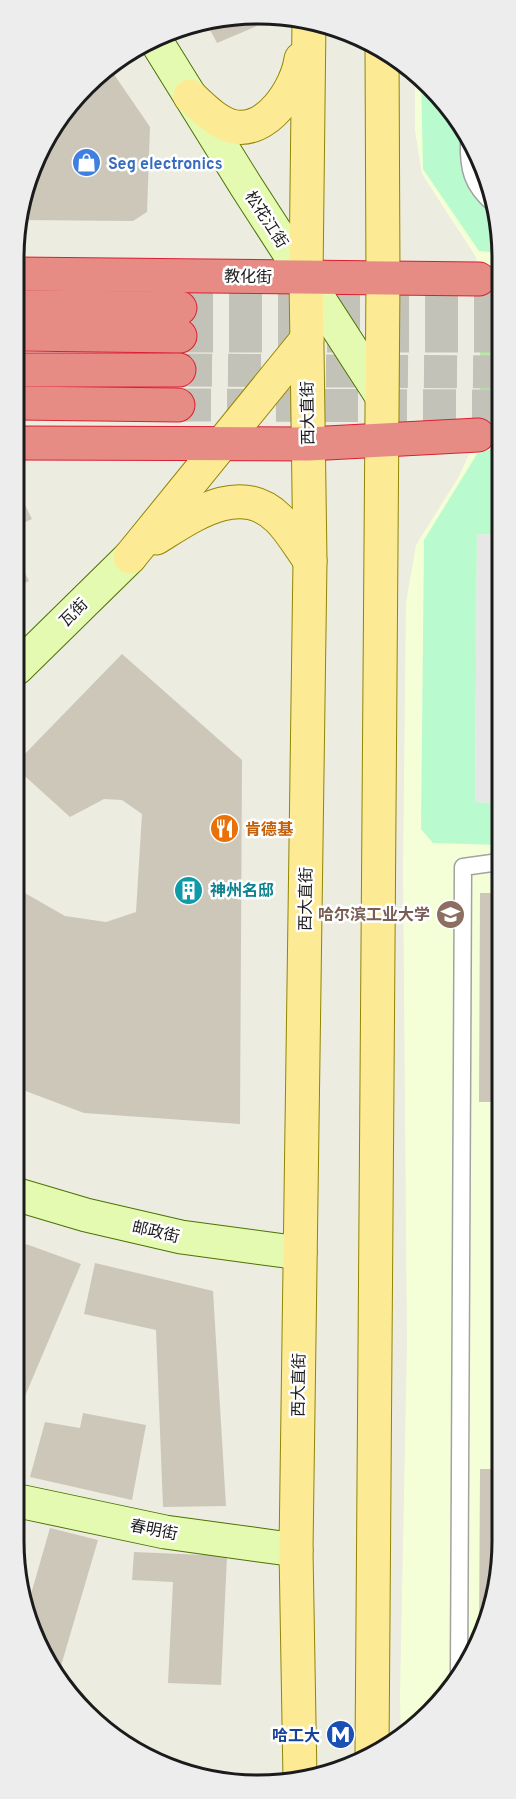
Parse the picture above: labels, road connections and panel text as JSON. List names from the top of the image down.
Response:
{
  "streets": {
    "highway": ["教化街"],
    "main road": ["西大直街"],
    "street": [
      "松花江街",
      "瓦街",
      "邮政街",
      "春明街"
    ]
  },
  "crossings": [
    ["松花江街", "教化街"],
    ["松花江街", "西大直街"],
    ["教化街", "西大直街"],
    ["西大直街", "邮政街"],
    ["西大直街", "春明街"]
  ],
  "places": {
    "shop": ["Seg electronics"],
    "restaurant": ["肯德基"],
    "building": ["神州名邸"],
    "school or university": ["哈尔滨工业大学"],
    "metro station": ["哈工大"]
  }
}
